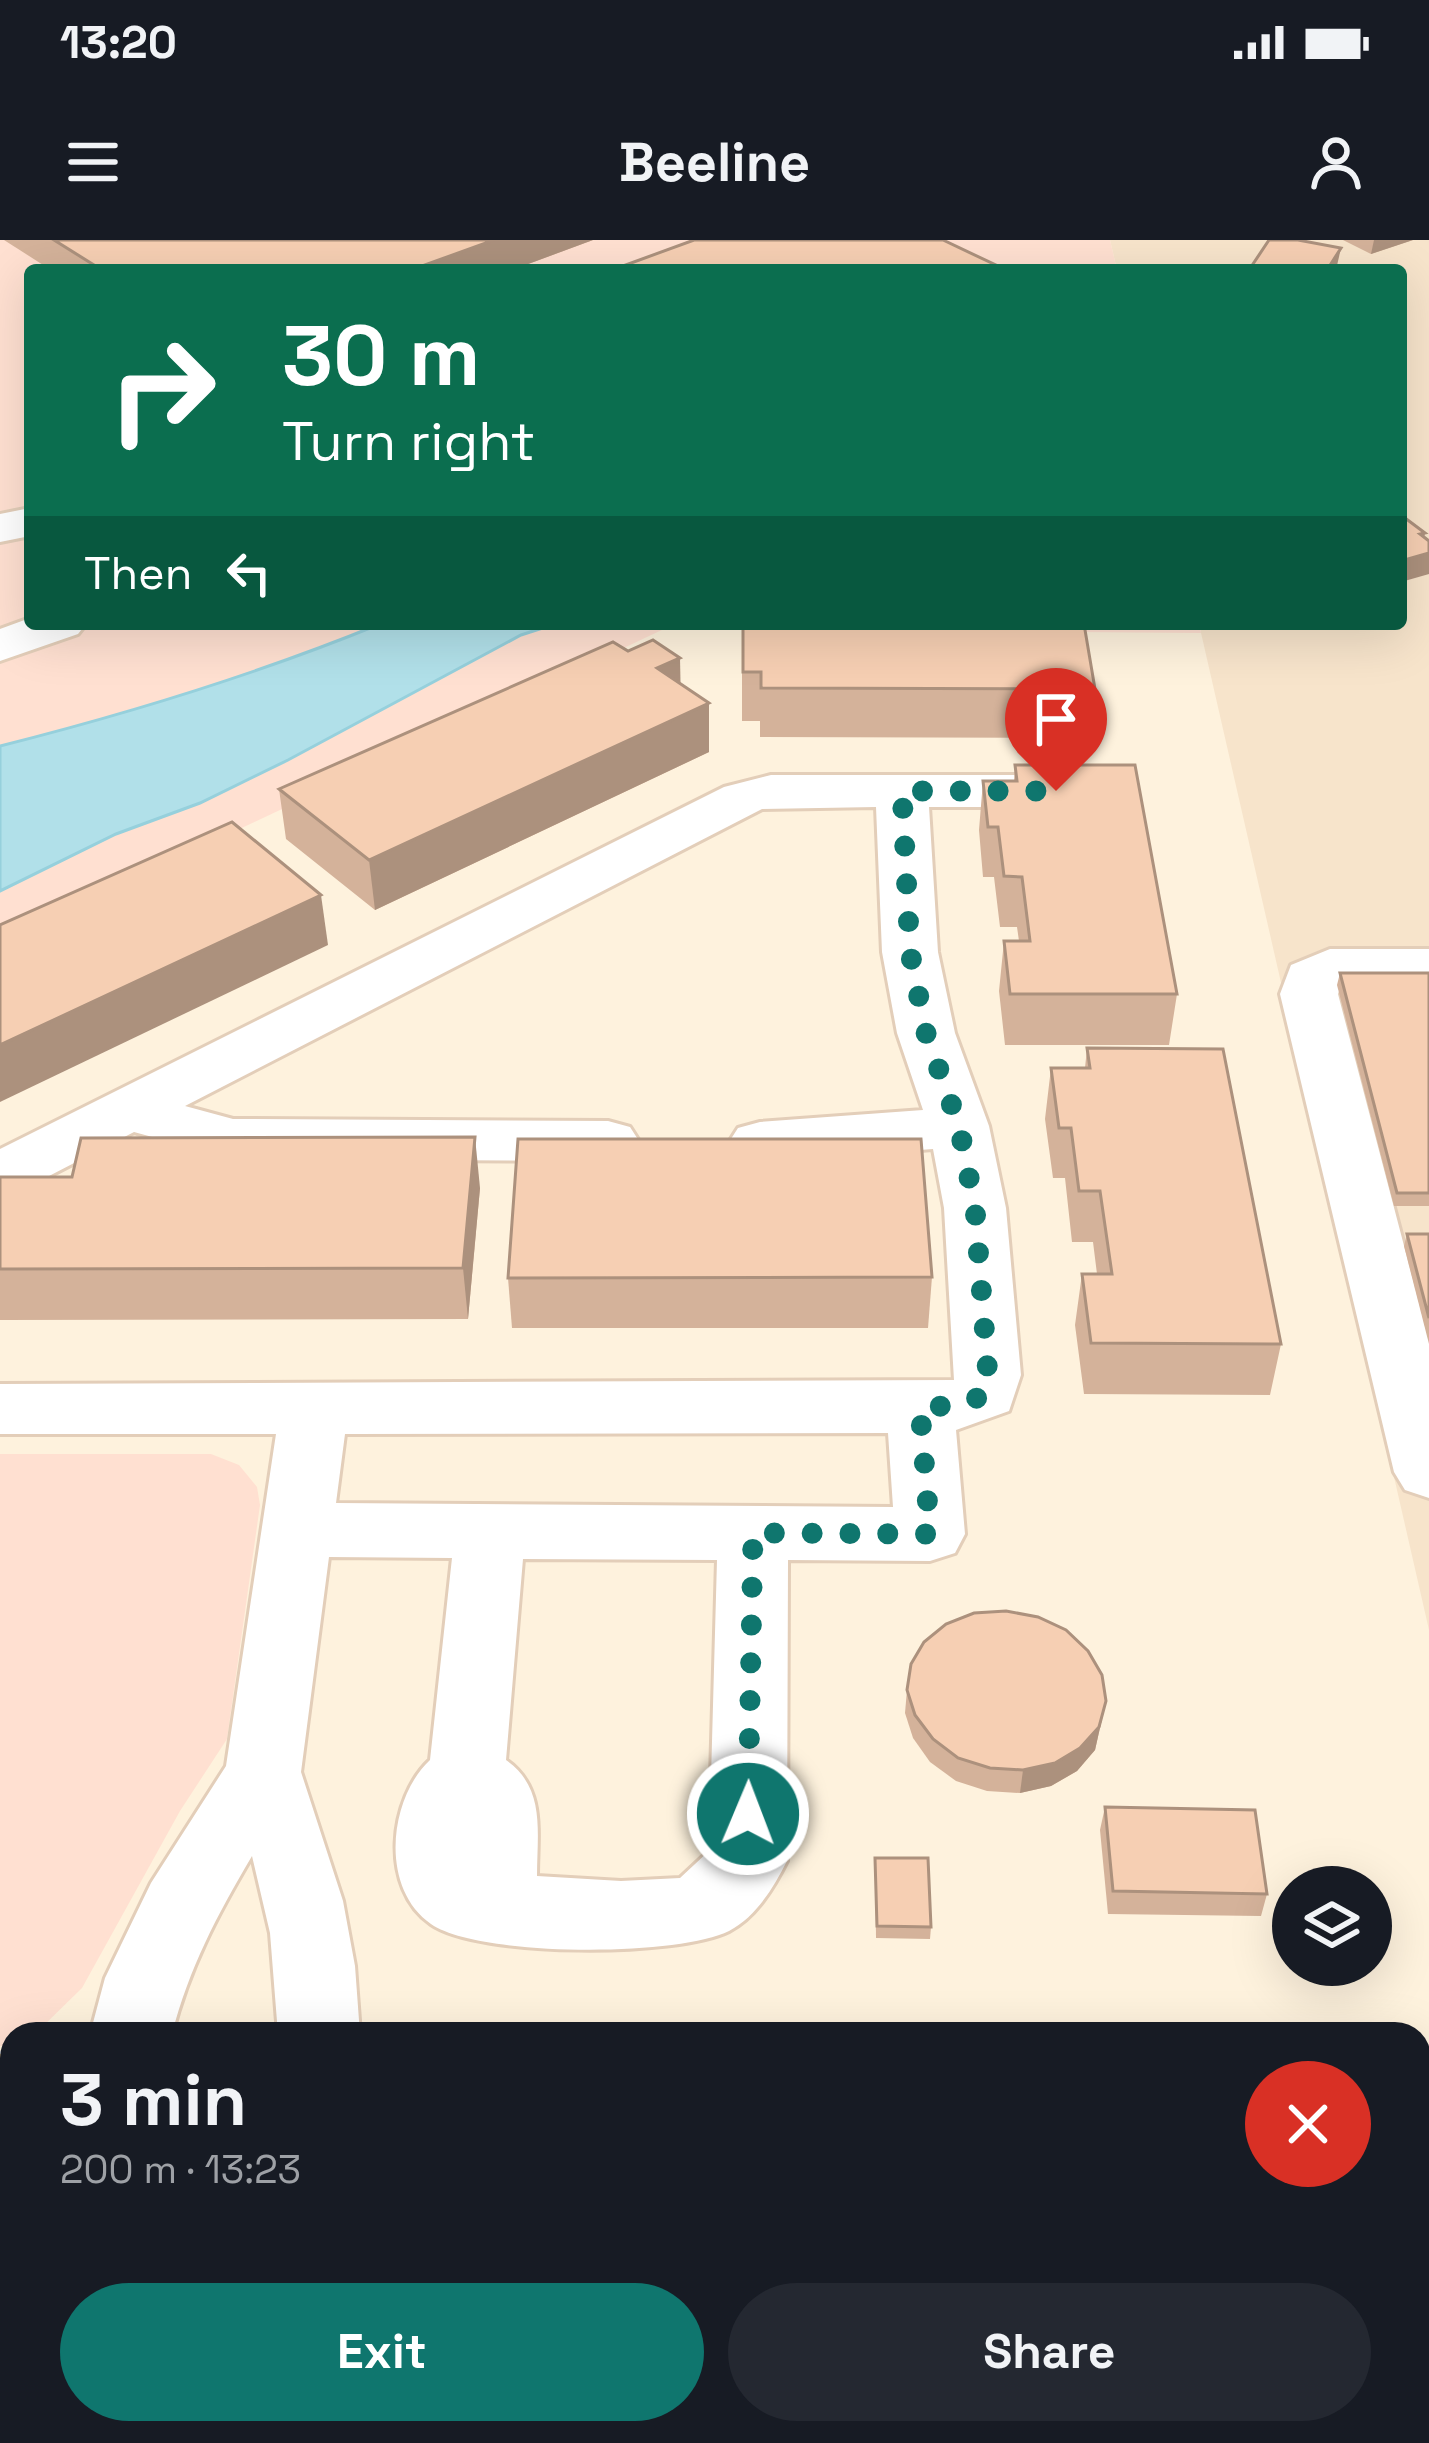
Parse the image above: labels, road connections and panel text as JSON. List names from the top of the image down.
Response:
{
  "page": {
    "status": "13:20",
    "header": "Beeline",
    "turn": ["30 m", "Turn right"],
    "then": "Then",
    "heading": ["3 min", "200 m · 13:23"],
    "buttons": ["Exit", "Share"]
  }
}
